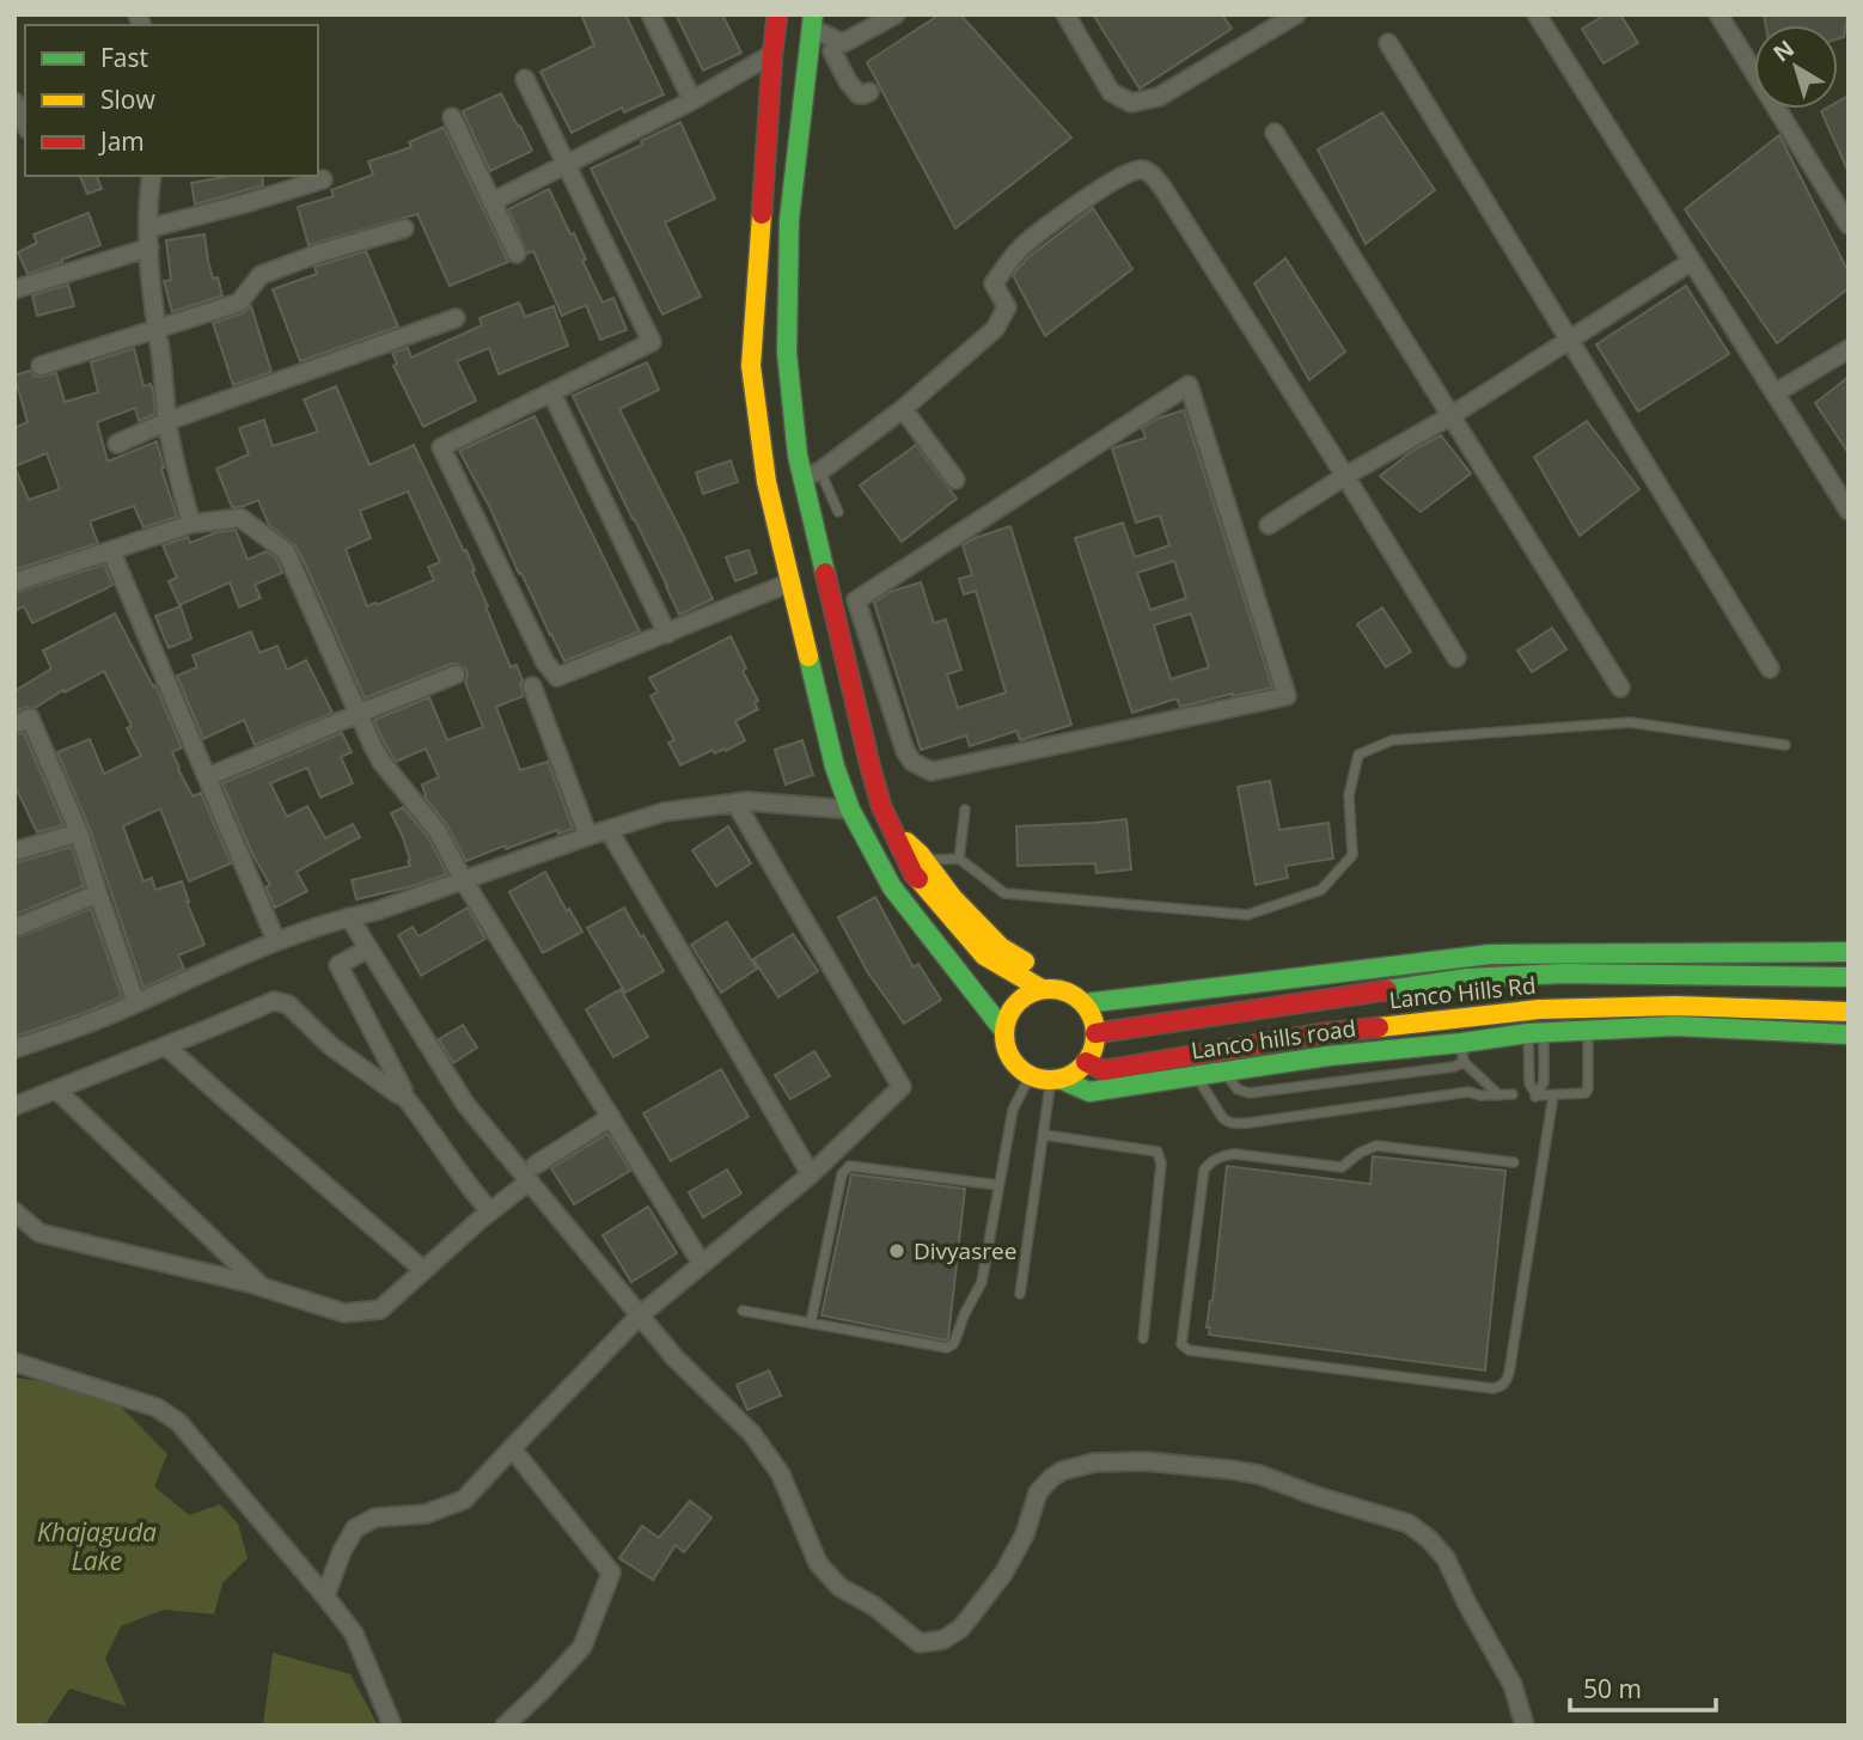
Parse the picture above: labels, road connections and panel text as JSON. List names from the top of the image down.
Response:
{
  "streets": {
    "main road": ["Lanco Hills Rd", "Lanco hills road"]
  },
  "crossings": [
    ["Lanco Hills Rd", "Lanco hills road"]
  ],
  "water": ["Khajaguda Lake"],
  "places": ["Divyasree"],
  "legend": ["Fast", "Slow", "Jam"],
  "scale_bar": "50 m",
  "north": "top left"
}
